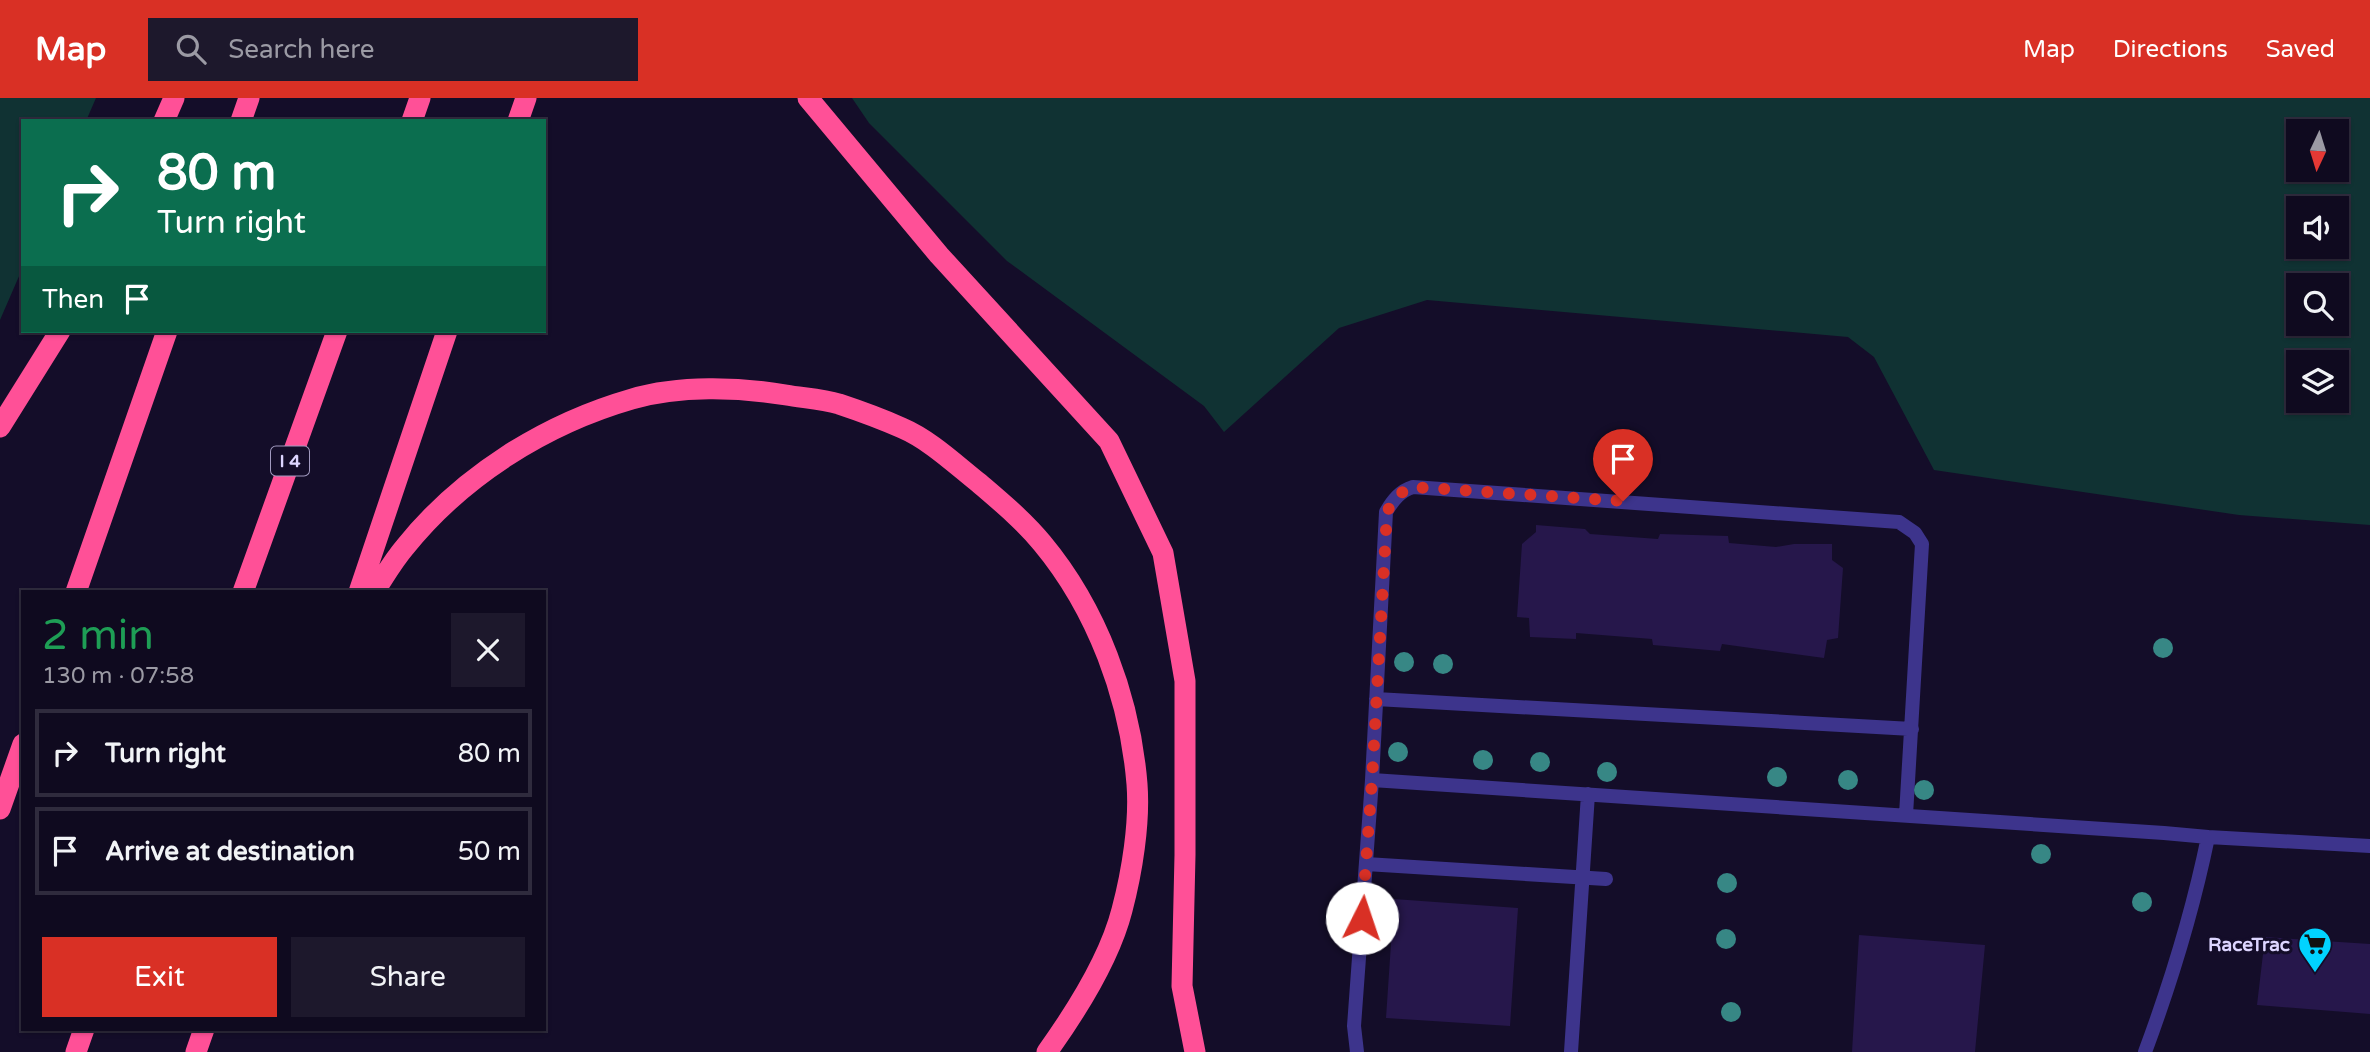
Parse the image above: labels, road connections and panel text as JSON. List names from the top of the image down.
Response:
{
  "streets": {
    "highway": ["I 4"]
  },
  "places": {
    "supermarket": ["RaceTrac"]
  },
  "north": "bottom",
  "page": {
    "header": "Map",
    "search": "Search here",
    "nav": ["Map", "Directions", "Saved"],
    "turn": ["80 m", "Turn right"],
    "then": "Then",
    "heading": ["2 min", "130 m · 07:58"],
    "list": [
      {
        "name": "Turn right",
        "value": "80 m"
      },
      {
        "name": "Arrive at destination",
        "value": "50 m"
      }
    ],
    "buttons": ["Exit", "Share"]
  }
}
